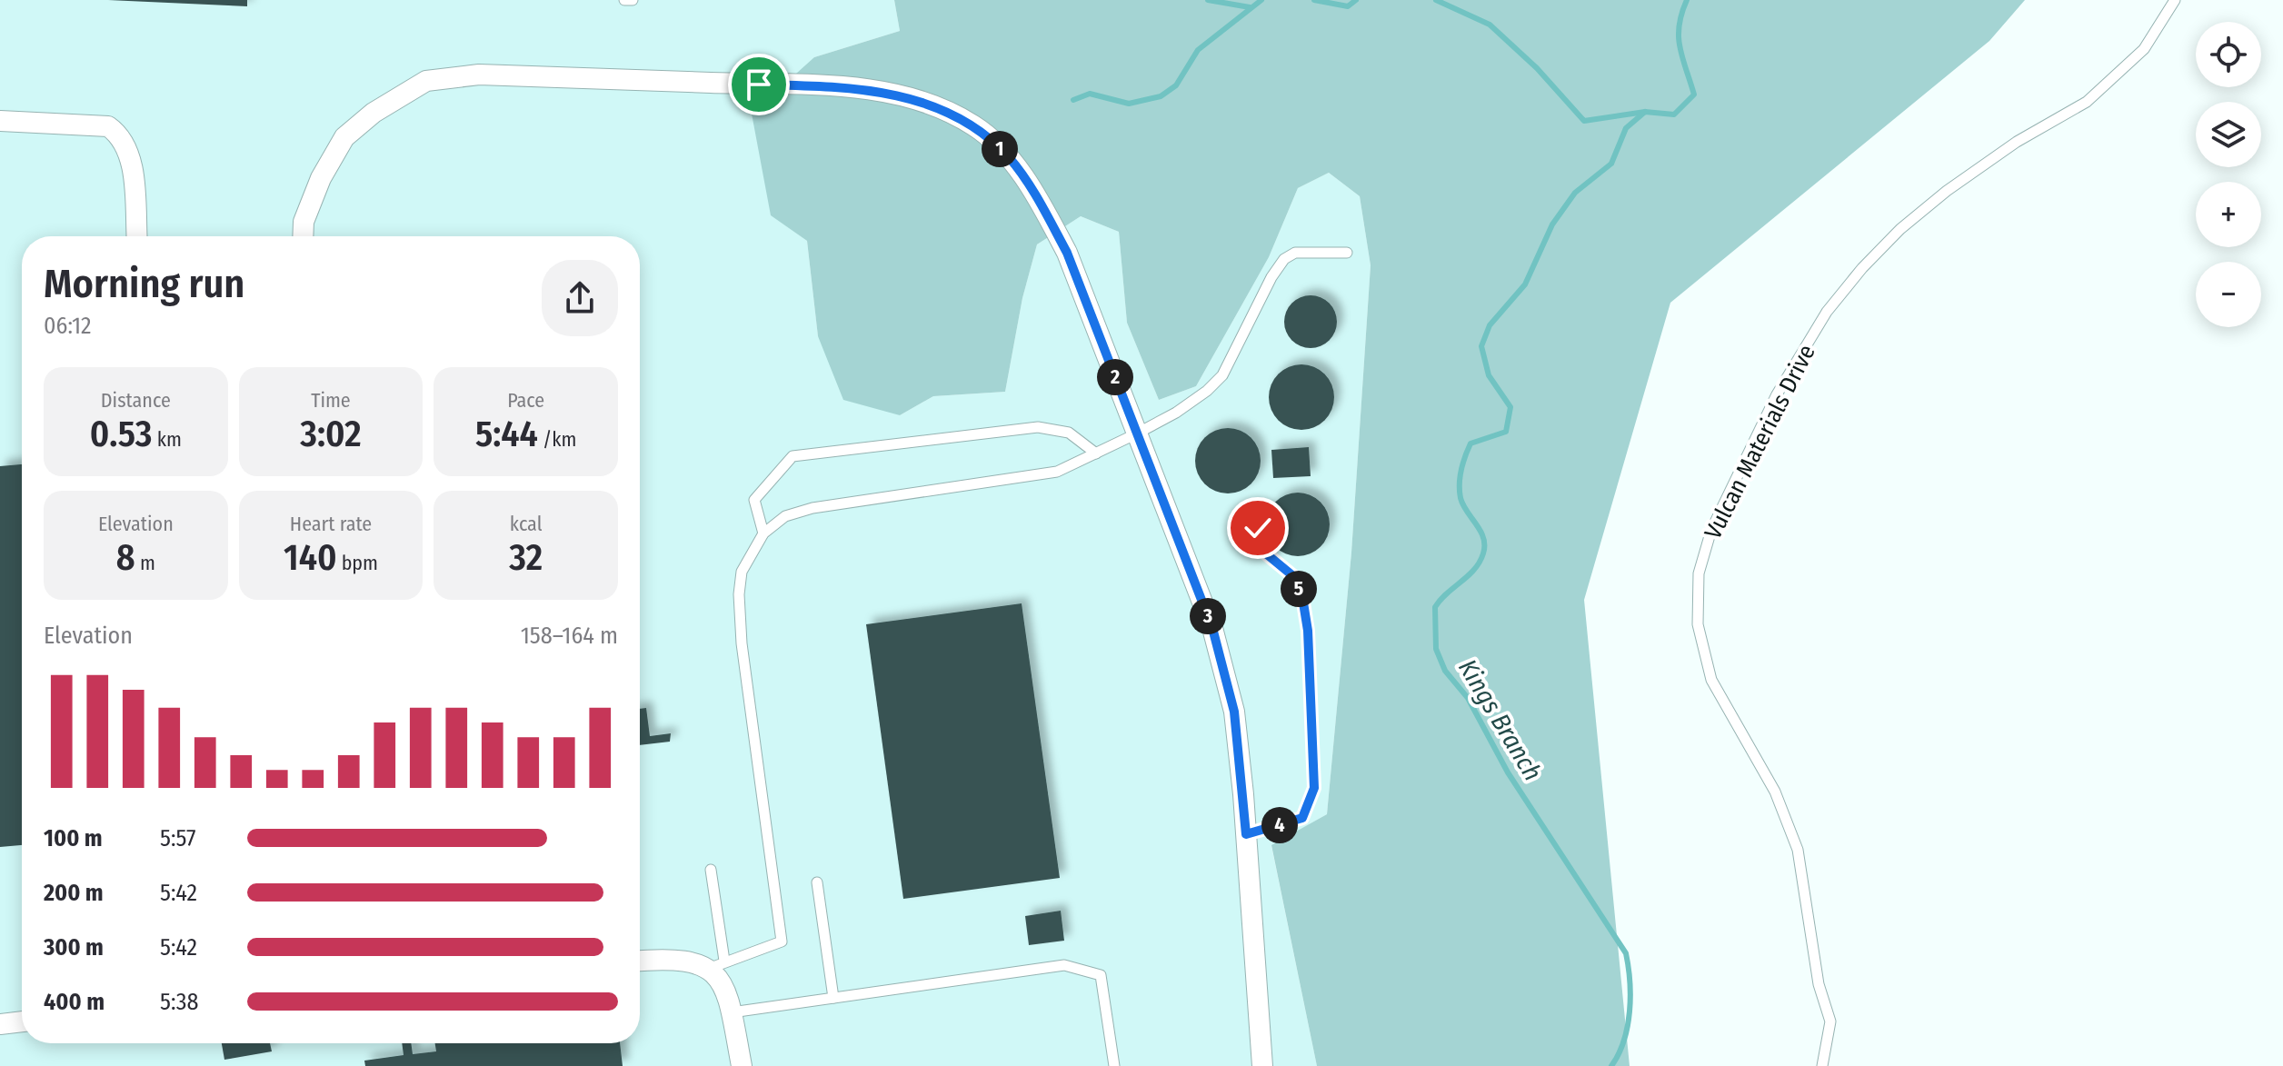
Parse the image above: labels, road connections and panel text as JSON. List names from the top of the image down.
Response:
{
  "streets": {
    "lane": ["Vulcan Materials Drive"]
  },
  "water": ["Kings Branch"],
  "page": {
    "map_buttons": ["+", "−"],
    "pins": [
      "1",
      "2",
      "5",
      "3",
      "4"
    ],
    "heading": ["Morning run", "06:12"],
    "stats": [
      ["Distance", "0.53 km"],
      ["Time", "3:02"],
      ["Pace", "5:44 /km"],
      ["Elevation", "8 m"],
      ["Heart rate", "140 bpm"],
      ["kcal", "32"]
    ],
    "chart": ["Elevation", "158–164 m"],
    "list": [
      {
        "name": "100 m",
        "note": "5:57"
      },
      {
        "name": "200 m",
        "note": "5:42"
      },
      {
        "name": "300 m",
        "note": "5:42"
      },
      {
        "name": "400 m",
        "note": "5:38"
      }
    ]
  }
}
